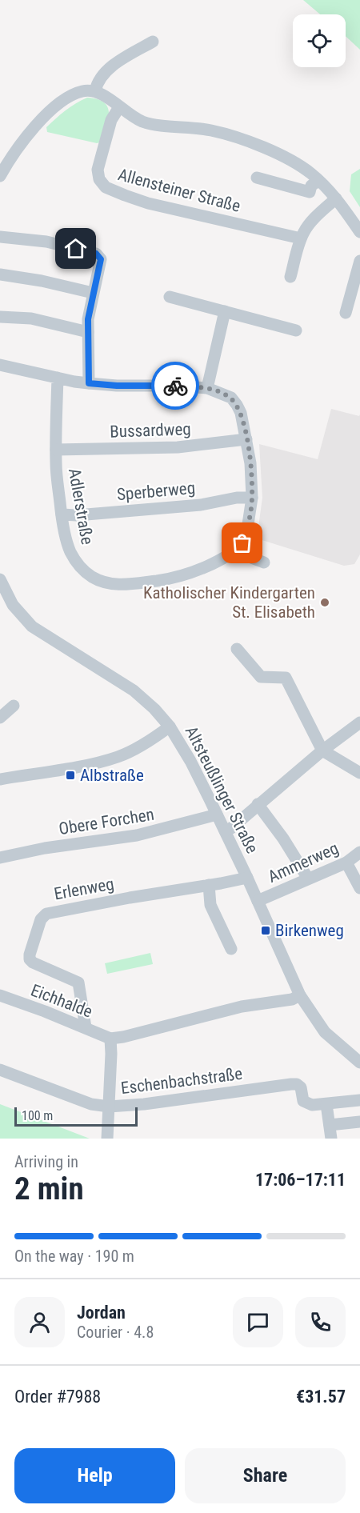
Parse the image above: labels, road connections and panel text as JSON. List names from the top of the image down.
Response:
{
  "streets": {
    "street": [
      "Allensteiner Straße",
      "Bussardweg",
      "Sperberweg",
      "Adlerstraße",
      "Altsteußlinger Straße",
      "Obere Forchen",
      "Ammerweg",
      "Erlenweg",
      "Eichhalde",
      "Eschenbachstraße"
    ]
  },
  "crossings": [
    ["Bussardweg", "Adlerstraße"],
    ["Sperberweg", "Adlerstraße"],
    ["Altsteußlinger Straße", "Obere Forchen"],
    ["Altsteußlinger Straße", "Ammerweg"],
    ["Altsteußlinger Straße", "Erlenweg"],
    ["Erlenweg", "Eichhalde"]
  ],
  "places": {
    "other": ["Katholischer Kindergarten St. Elisabeth"],
    "transit": ["Albstraße", "Birkenweg"]
  },
  "scale_bar": "100 m",
  "page": {
    "scale": "100 m",
    "heading": ["2 min", "Arriving in", "17:06–17:11"],
    "panel": [
      "Jordan",
      "Courier · 4.8",
      "Order #7988",
      "€31.57"
    ],
    "bar": "On the way · 190 m",
    "buttons": ["Help", "Share"]
  }
}
